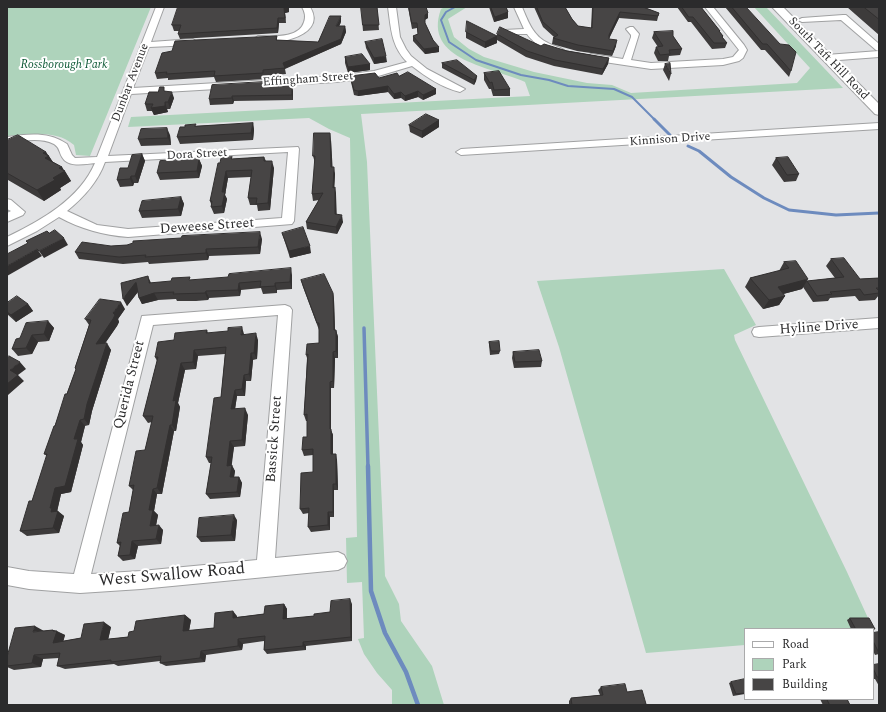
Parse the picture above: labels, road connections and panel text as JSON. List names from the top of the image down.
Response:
{
  "streets": {
    "main road": ["South Taft Hill Road"],
    "street": [
      "Effingham Street",
      "Dunbar Avenue",
      "Kinnison Drive",
      "Dora Street",
      "Deweese Street",
      "Hyline Drive",
      "Querida Street",
      "Bassick Street",
      "West Swallow Road"
    ]
  },
  "crossings": [
    ["Effingham Street", "Dunbar Avenue"],
    ["Dunbar Avenue", "Dora Street"],
    ["Dunbar Avenue", "Deweese Street"],
    ["Dora Street", "Deweese Street"],
    ["Querida Street", "Bassick Street"],
    ["Querida Street", "West Swallow Road"],
    ["Bassick Street", "West Swallow Road"]
  ],
  "parks": ["Rossborough Park"],
  "legend": ["Road", "Park", "Building"]
}
